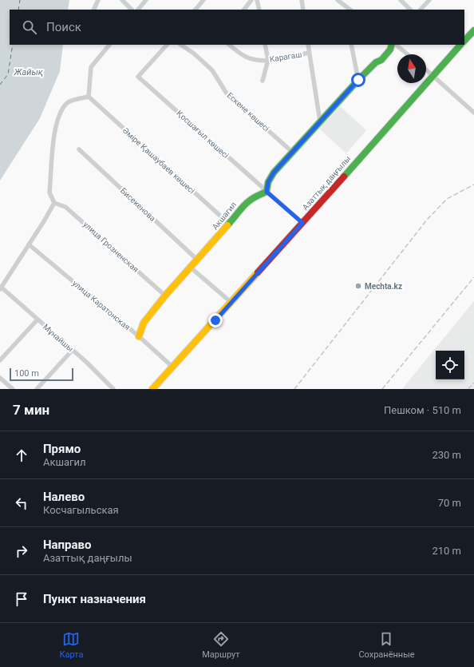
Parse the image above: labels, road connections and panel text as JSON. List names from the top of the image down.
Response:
{
  "streets": {
    "main road": ["Азаттық даңғылы", "Акшагил"],
    "street": [
      "Карагаш",
      "Ескене көшесі",
      "Қосшағыл көшесі",
      "Әміре Қашаубаев көшесі",
      "Бисекенова",
      "улица Грозненская",
      "улица Каратонская",
      "Мұнайшы"
    ]
  },
  "crossings": [
    ["Қосшағыл көшесі", "Азаттық даңғылы"],
    ["Қосшағыл көшесі", "Акшагил"],
    ["Әміре Қашаубаев көшесі", "Акшагил"],
    ["Азаттық даңғылы", "улица Каратонская"],
    ["Бисекенова", "Акшагил"],
    ["Акшагил", "улица Грозненская"],
    ["Акшагил", "улица Каратонская"]
  ],
  "water": ["Жайық"],
  "places": ["Mechta.kz"],
  "scale_bar": "100 m",
  "north": "top",
  "page": {
    "search": "Поиск",
    "scale": "100 m",
    "heading": ["7 мин", "Пешком · 510 m"],
    "list": [
      ["Прямо", "Акшагил", "230 m"],
      ["Налево", "Косчагыльская", "70 m"],
      ["Направо", "Азаттық даңғылы", "210 m"],
      "Пункт назначения"
    ],
    "nav": ["Карта", "Маршрут", "Сохранённые"]
  }
}
